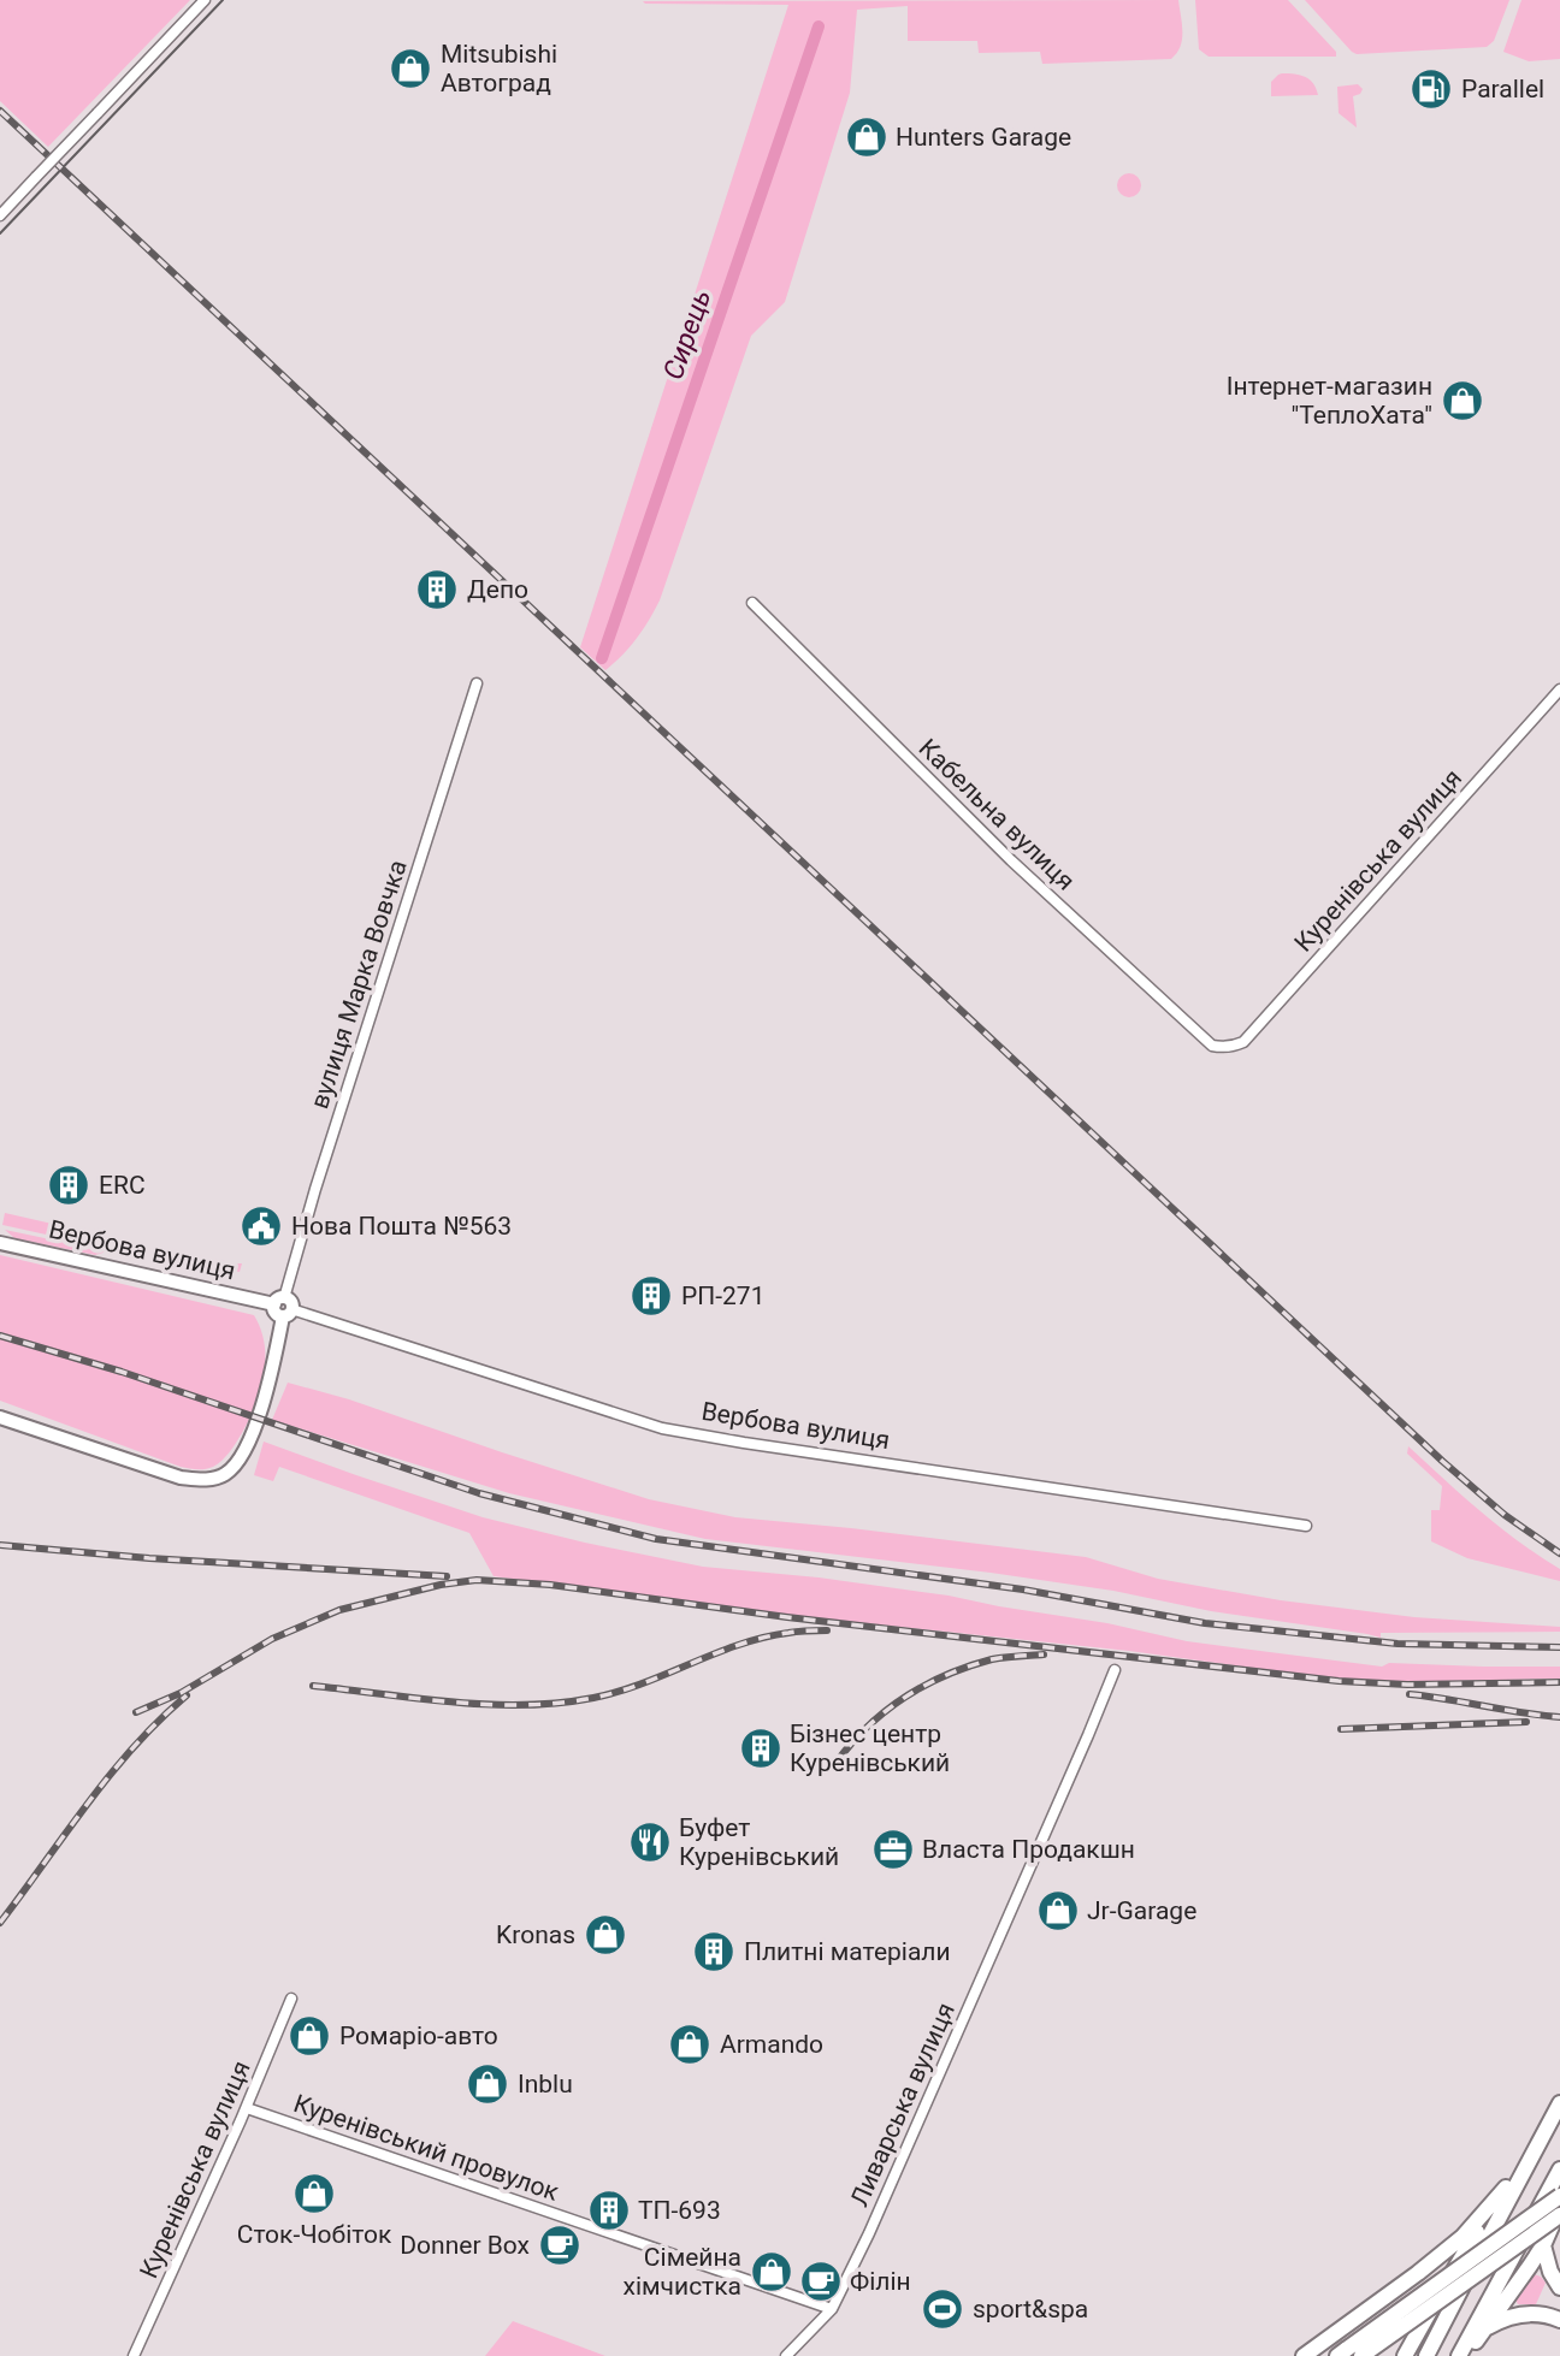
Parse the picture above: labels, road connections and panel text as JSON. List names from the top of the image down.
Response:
{
  "streets": {
    "main road": ["Вербова вулиця"],
    "street": [
      "Кабельна вулиця",
      "Куренівська вулиця",
      "вулиця Марка Вовчка",
      "Ливарська вулиця",
      "Куренівський провулок"
    ]
  },
  "crossings": [
    ["Кабельна вулиця", "Куренівська вулиця"],
    ["Куренівська вулиця", "Куренівський провулок"],
    ["вулиця Марка Вовчка", "Вербова вулиця"],
    ["Ливарська вулиця", "Куренівський провулок"]
  ],
  "water": ["Сирець"],
  "places": {
    "shop": [
      "Mitsubishi Автоград",
      "Hunters Garage",
      "Інтернет-магазин \"ТеплоХата\"",
      "Jr-Garage",
      "Kronas",
      "Ромаріо-авто",
      "Armando",
      "Inblu",
      "Сток-Чобіток",
      "Сімейна хімчистка"
    ],
    "fuel station": ["Parallel"],
    "building": [
      "Депо",
      "ERC",
      "РП-271",
      "Бізнес центр Куренівський",
      "Плитні матеріали",
      "ТП-693"
    ],
    "public building": ["Нова Пошта №563"],
    "restaurant": ["Буфет Куренівський"],
    "office": ["Власта Продакшн"],
    "cafe": ["Donner Box", "Філін"],
    "sports": ["sport&spa"]
  }
}
